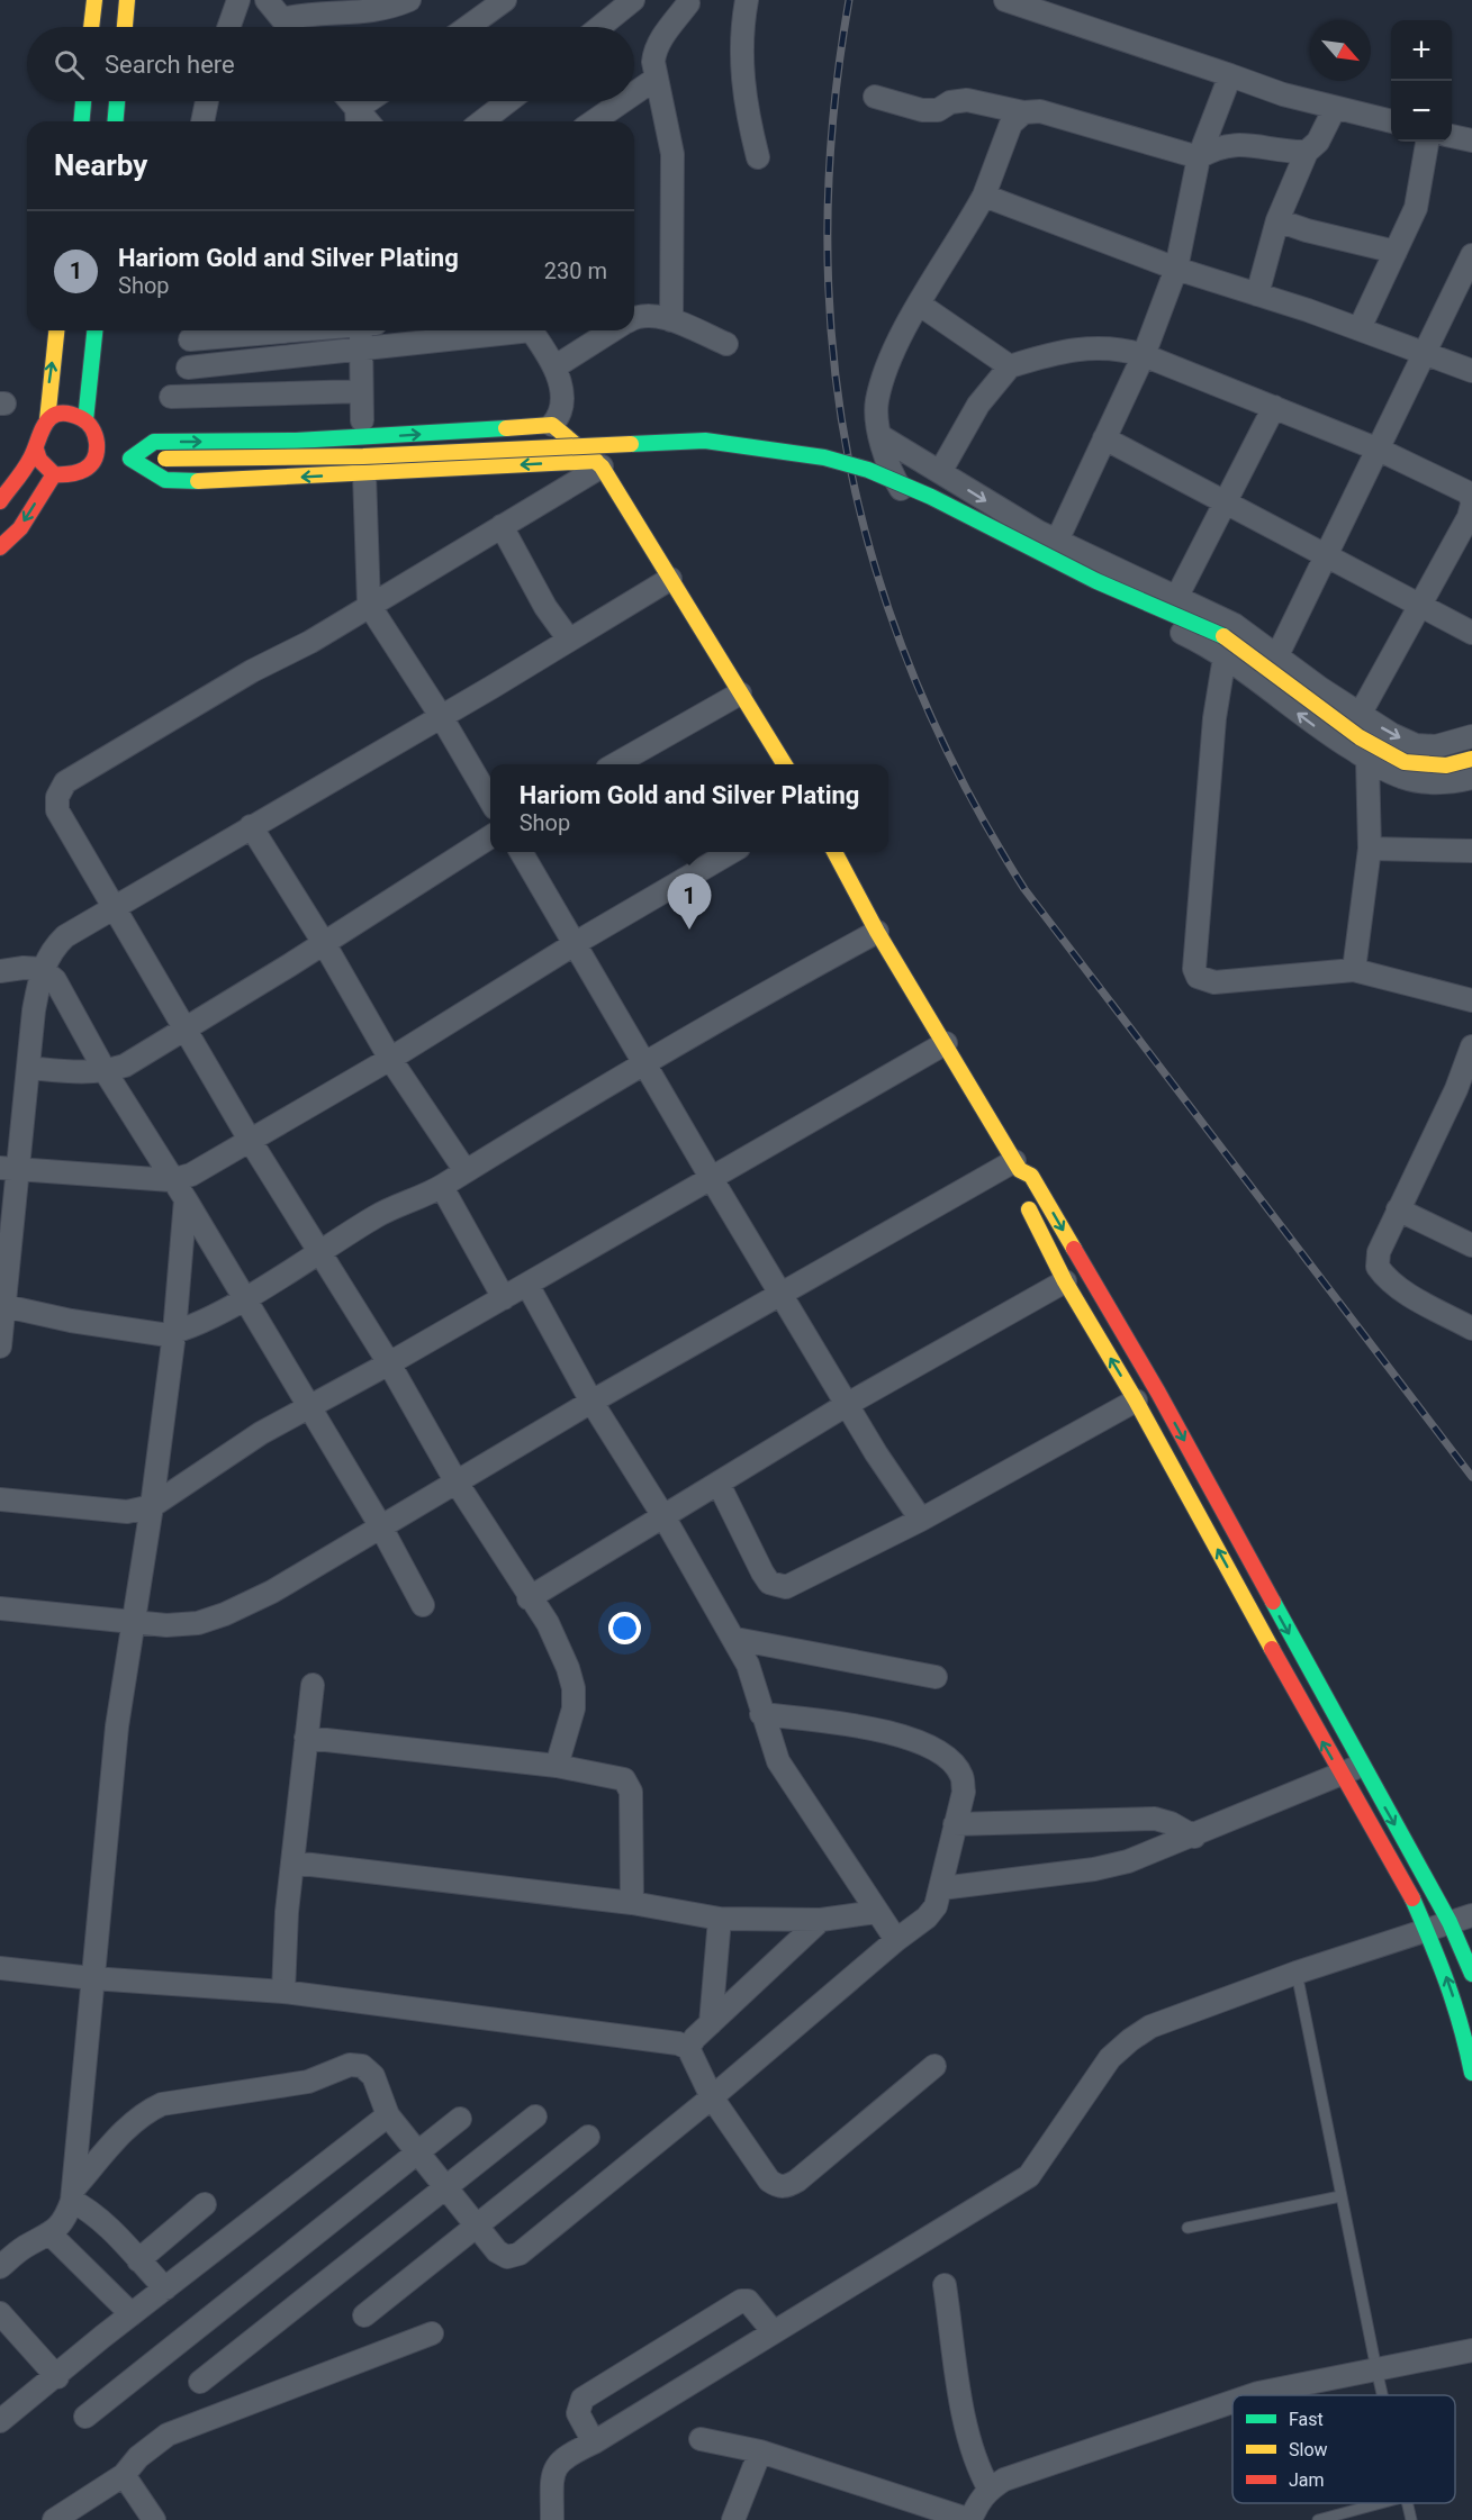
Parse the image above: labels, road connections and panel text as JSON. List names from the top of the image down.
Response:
{
  "legend": ["Fast", "Slow", "Jam"],
  "north": "bottom right",
  "page": {
    "map_buttons": ["+", "−"],
    "search": "Search here",
    "heading": "Nearby",
    "list": [
      {
        "mark": "1",
        "name": "Hariom Gold and Silver Plating",
        "note": "Shop",
        "value": "230 m"
      }
    ],
    "popup": ["Hariom Gold and Silver Plating", "Shop"],
    "pins": "1"
  }
}
